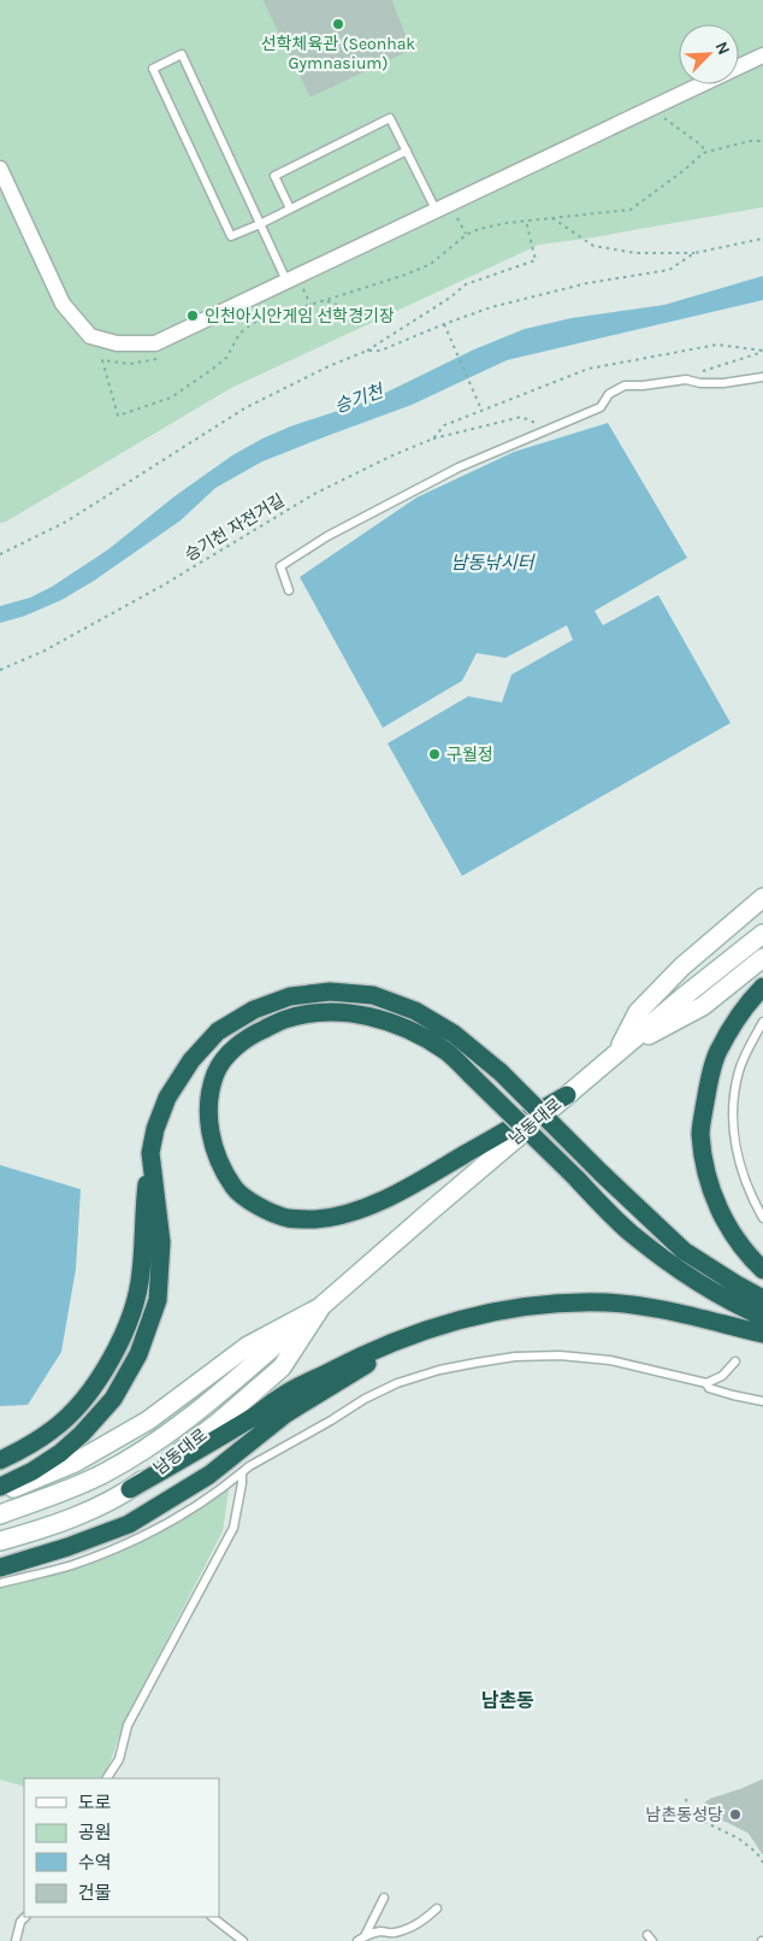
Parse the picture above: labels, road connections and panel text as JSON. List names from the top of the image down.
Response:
{
  "streets": {
    "main road": ["남동대로"],
    "path": ["승기천 자전거길"]
  },
  "districts": ["남촌동"],
  "water": ["승기천", "남동낚시터"],
  "places": [
    "선학체육관 (Seonhak Gymnasium)",
    "인천아시안게임 선학경기장",
    "구월정",
    "남촌동성당"
  ],
  "legend": [
    "도로",
    "공원",
    "수역",
    "건물"
  ],
  "north": "top right"
}
